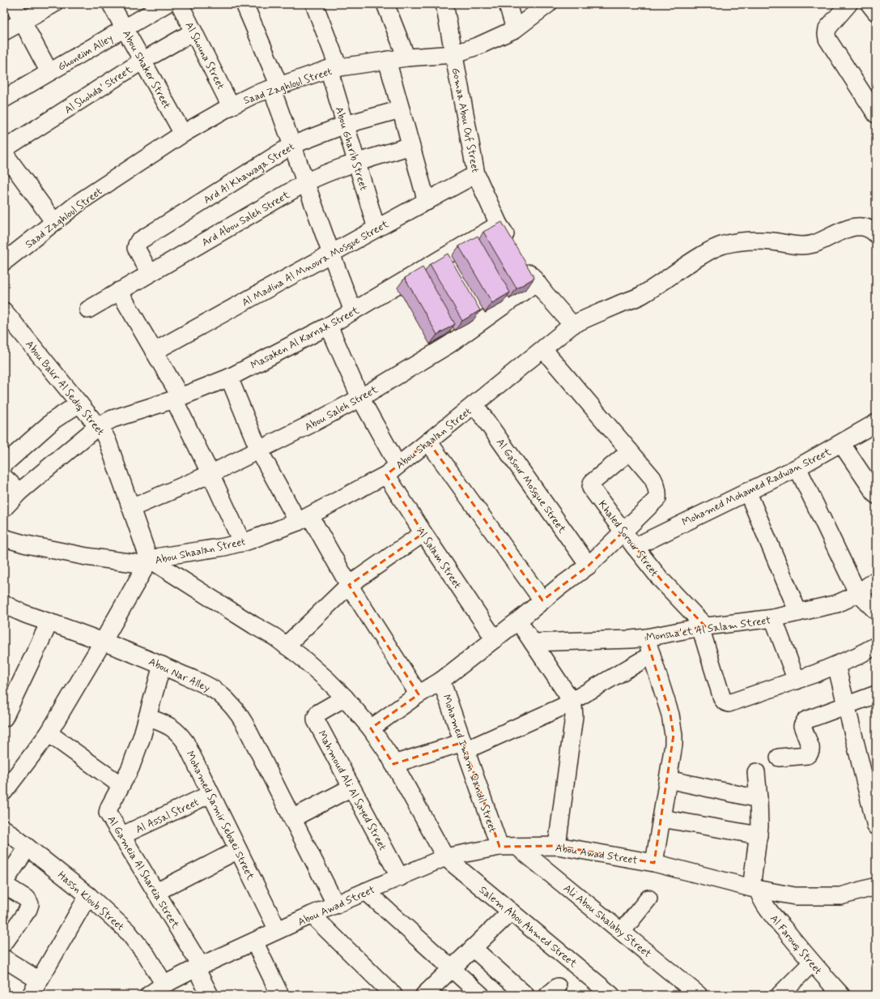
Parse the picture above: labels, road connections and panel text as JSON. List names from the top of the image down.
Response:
{
  "streets": {
    "street": [
      "Ghoneim Alley",
      "Al Shouna Street",
      "Abou Shaker Street",
      "Saad Zaghloul Street",
      "Al Shohda' Street",
      "Gomaa Abou Ouf Street",
      "Abou Gharib Street",
      "Ard Al Khawaga Street",
      "Ard Abou Saleh Street",
      "Al Madina Al Mnoura Mosque Street",
      "Masaken Al Karnak Street",
      "Abou Bakr Al Sediq Street",
      "Abou Saleh Street",
      "Abou Shaalan Street",
      "Al Gasour Mosque Street",
      "Mohamed Mohamed Radwan Street",
      "Khaled Sorour Street",
      "Al Salam Street",
      "Monsha'et Al Salam Street",
      "Abou Nar Alley",
      "Mohamed Imam Qandil Street",
      "Mahmoud Ali Al Sayed Street",
      "Al Assal Street",
      "Mohamed Samir Sebaei Street",
      "Abou Awad Street",
      "Al Gameia Al Shareia Street",
      "Hassn Kloub Street",
      "Ali Abou Shalaby Street",
      "Salem Abou Ahmed Street",
      "Al Farouq Street"
    ]
  },
  "crossings": [
    ["Ghoneim Alley", "Abou Shaker Street"],
    ["Al Shouna Street", "Saad Zaghloul Street"],
    ["Al Shouna Street", "Al Shohda' Street"],
    ["Abou Shaker Street", "Saad Zaghloul Street"],
    ["Abou Shaker Street", "Al Shohda' Street"],
    ["Saad Zaghloul Street", "Gomaa Abou Ouf Street"],
    ["Saad Zaghloul Street", "Abou Gharib Street"],
    ["Gomaa Abou Ouf Street", "Al Madina Al Mnoura Mosque Street"],
    ["Gomaa Abou Ouf Street", "Masaken Al Karnak Street"],
    ["Abou Gharib Street", "Ard Al Khawaga Street"],
    ["Abou Gharib Street", "Ard Abou Saleh Street"],
    ["Abou Gharib Street", "Al Madina Al Mnoura Mosque Street"],
    ["Ard Al Khawaga Street", "Ard Abou Saleh Street"],
    ["Masaken Al Karnak Street", "Abou Bakr Al Sediq Street"],
    ["Masaken Al Karnak Street", "Al Salam Street"],
    ["Abou Bakr Al Sediq Street", "Abou Saleh Street"],
    ["Abou Bakr Al Sediq Street", "Abou Shaalan Street"],
    ["Abou Saleh Street", "Al Salam Street"],
    ["Abou Shaalan Street", "Al Gasour Mosque Street"],
    ["Abou Shaalan Street", "Al Salam Street"],
    ["Abou Shaalan Street", "Abou Nar Alley"],
    ["Mohamed Mohamed Radwan Street", "Khaled Sorour Street"],
    ["Khaled Sorour Street", "Monsha'et Al Salam Street"],
    ["Abou Nar Alley", "Abou Awad Street"],
    ["Abou Nar Alley", "Al Gameia Al Shareia Street"],
    ["Mohamed Imam Qandil Street", "Abou Awad Street"],
    ["Mahmoud Ali Al Sayed Street", "Abou Awad Street"],
    ["Al Assal Street", "Mohamed Samir Sebaei Street"],
    ["Al Assal Street", "Al Gameia Al Shareia Street"],
    ["Mohamed Samir Sebaei Street", "Abou Awad Street"],
    ["Mohamed Samir Sebaei Street", "Al Gameia Al Shareia Street"],
    ["Abou Awad Street", "Al Gameia Al Shareia Street"],
    ["Abou Awad Street", "Hassn Kloub Street"],
    ["Abou Awad Street", "Ali Abou Shalaby Street"],
    ["Abou Awad Street", "Salem Abou Ahmed Street"],
    ["Abou Awad Street", "Al Farouq Street"]
  ]
}
